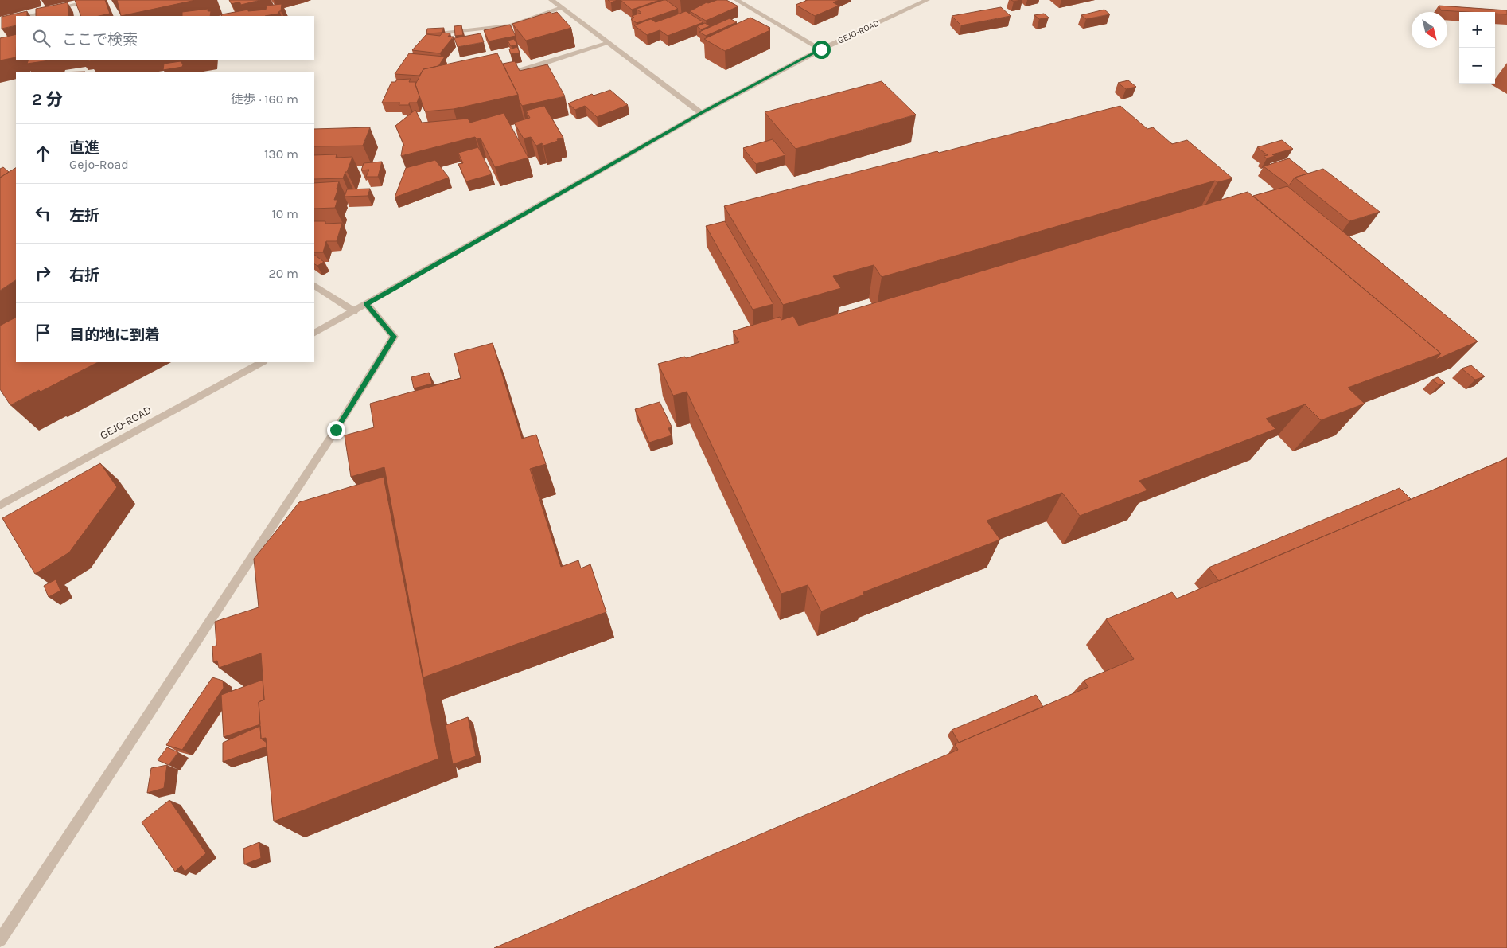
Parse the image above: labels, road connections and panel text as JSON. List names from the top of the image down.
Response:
{
  "streets": {
    "street": ["GEJO-ROAD"]
  },
  "north": "bottom right",
  "page": {
    "map_buttons": ["+", "−"],
    "search": "ここで検索",
    "heading": ["2 分", "徒歩 · 160 m"],
    "list": [
      ["直進", "Gejo-Road", "130 m"],
      ["左折", "10 m"],
      ["右折", "20 m"],
      "目的地に到着"
    ]
  }
}
